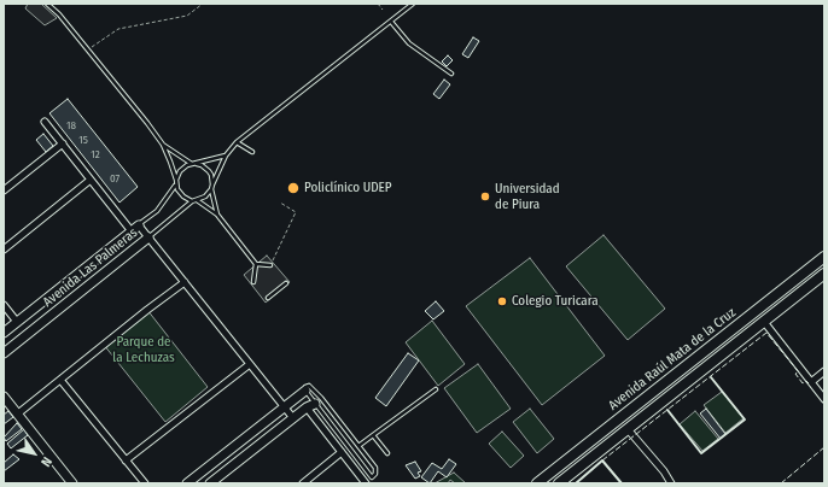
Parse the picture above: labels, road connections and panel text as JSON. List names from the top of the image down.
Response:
{
  "streets": {
    "main road": ["Avenida Raúl Mata de la Cruz"],
    "street": ["Avenida Las Palmeras"]
  },
  "parks": ["Parque de la Lechuzas"],
  "places": ["Policlínico UDEP", "Universidad de Piura", "Colegio Turicara"],
  "house_numbers": [
    "18",
    "15",
    "12",
    "07"
  ],
  "north": "bottom right"
}
